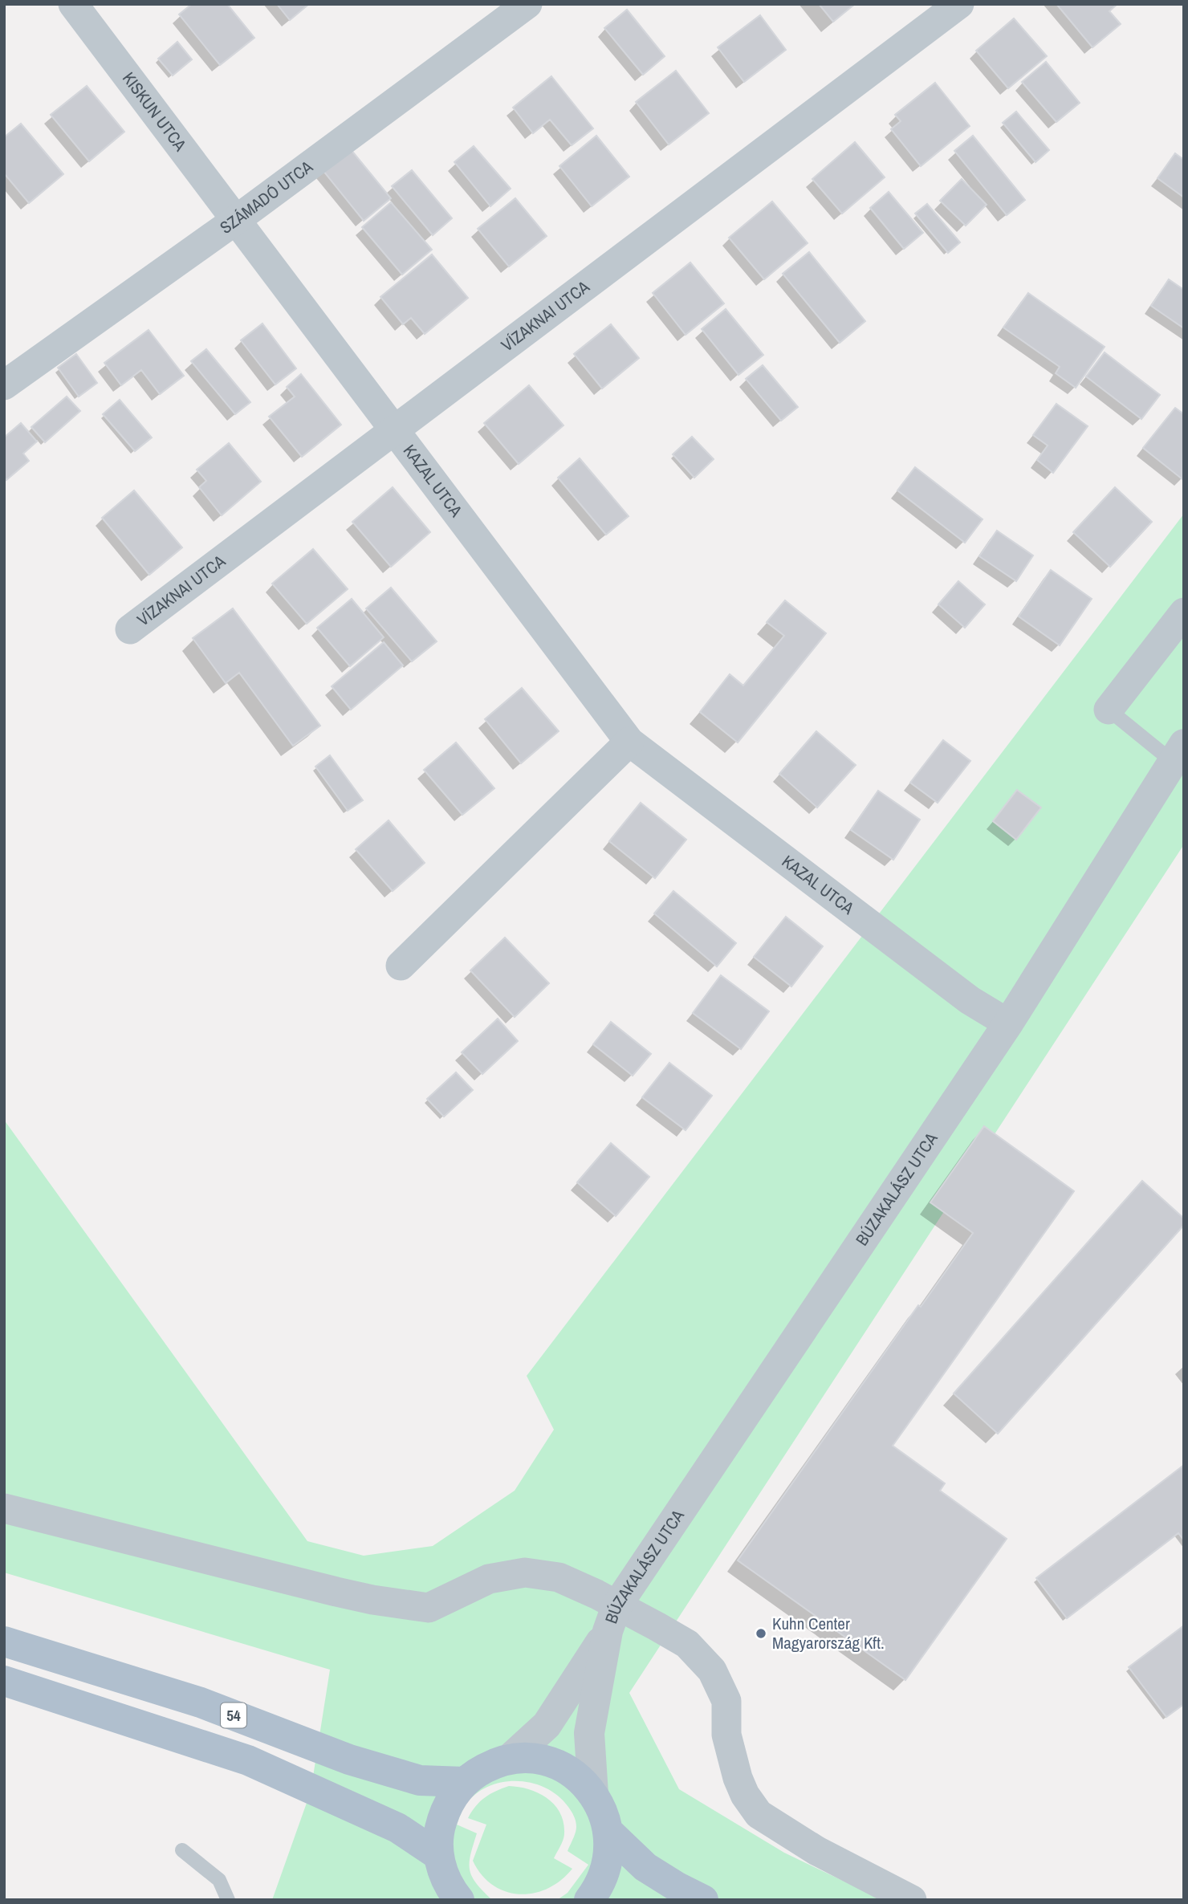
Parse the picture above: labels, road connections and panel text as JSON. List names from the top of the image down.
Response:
{
  "streets": {
    "main road": ["54"],
    "street": [
      "KISKUN UTCA",
      "SZÁMADÓ UTCA",
      "VÍZAKNAI UTCA",
      "KAZAL UTCA",
      "BÚZAKALÁSZ UTCA"
    ]
  },
  "crossings": [
    ["KISKUN UTCA", "SZÁMADÓ UTCA"],
    ["KISKUN UTCA", "KAZAL UTCA"],
    ["SZÁMADÓ UTCA", "KAZAL UTCA"],
    ["VÍZAKNAI UTCA", "KAZAL UTCA"],
    ["KAZAL UTCA", "BÚZAKALÁSZ UTCA"]
  ],
  "places": ["Kuhn Center Magyarország Kft."]
}
